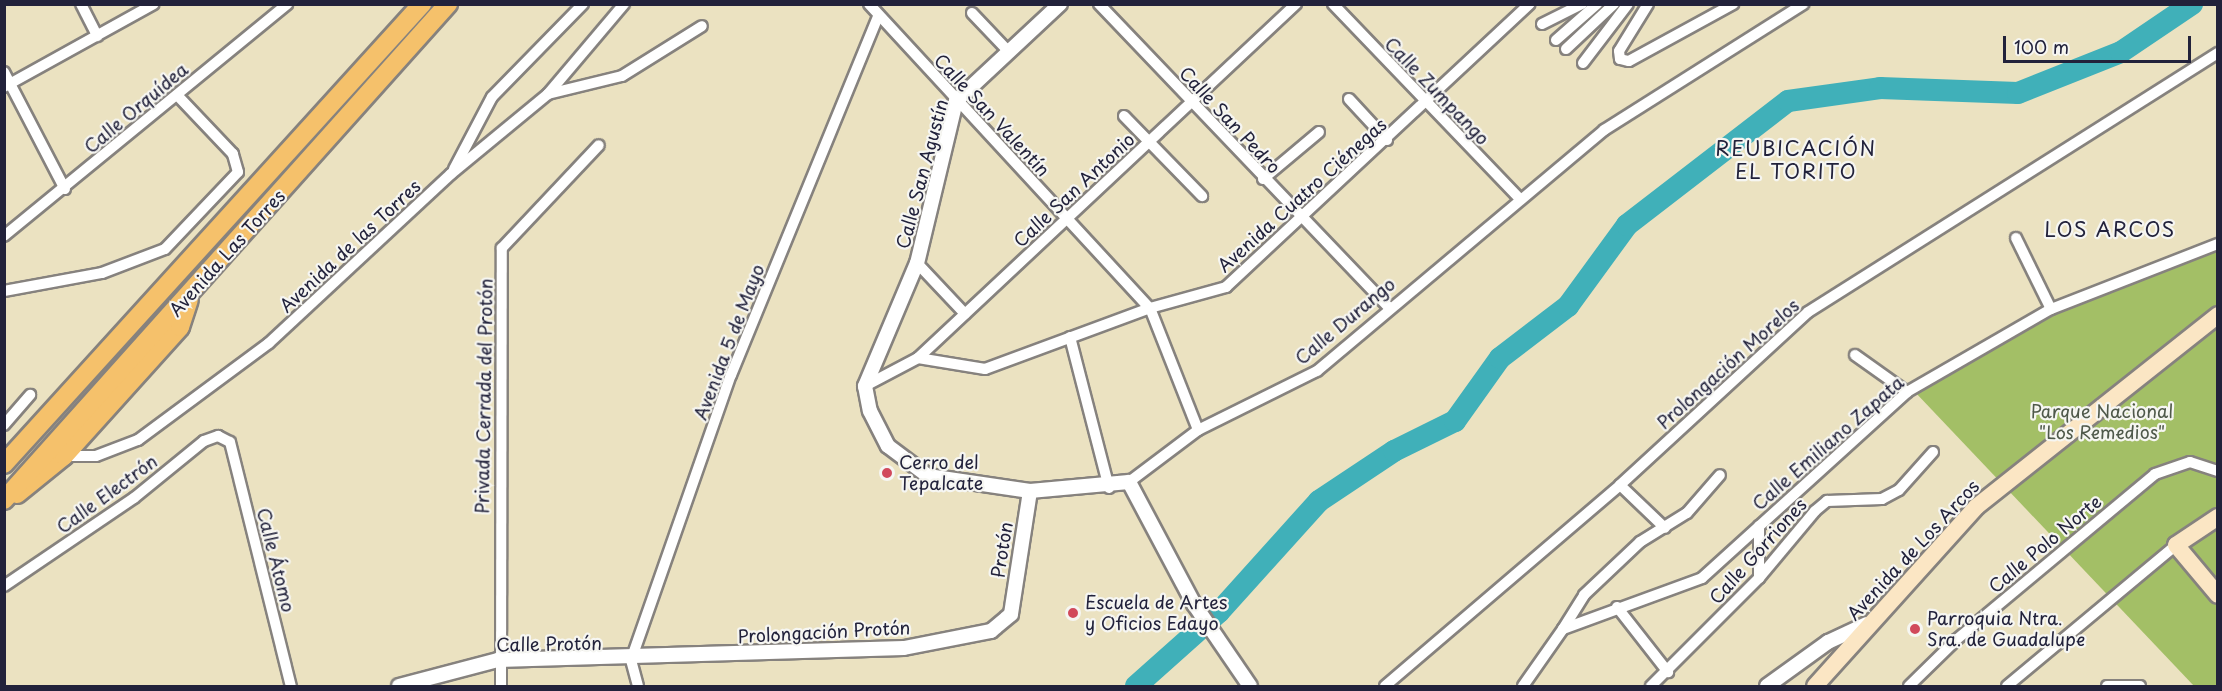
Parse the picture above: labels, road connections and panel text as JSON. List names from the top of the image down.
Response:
{
  "streets": {
    "highway": ["Avenida Las Torres"],
    "main road": ["Avenida de Los Arcos"],
    "street": [
      "Calle Zumpango",
      "Calle Orquídea",
      "Calle San Valentín",
      "Calle San Pedro",
      "Calle San Agustín",
      "Calle San Antonio",
      "Avenida Cuatro Ciénegas",
      "Avenida de las Torres",
      "Calle Durango",
      "Avenida 5 de Mayo",
      "Prolongación Morelos",
      "Privada Cerrada del Protón",
      "Calle Emiliano Zapata",
      "Calle Electrón",
      "Calle Polo Norte",
      "Protón",
      "Calle Gorriones",
      "Calle Átomo",
      "Prolongación Protón",
      "Calle Protón"
    ]
  },
  "crossings": [
    ["Calle Zumpango", "Avenida Cuatro Ciénegas"],
    ["Calle Zumpango", "Calle Durango"],
    ["Calle San Valentín", "Calle San Agustín"],
    ["Calle San Valentín", "Calle San Antonio"],
    ["Calle San Valentín", "Avenida Cuatro Ciénegas"],
    ["Calle San Valentín", "Calle Durango"],
    ["Calle San Valentín", "Avenida 5 de Mayo"],
    ["Calle San Pedro", "Calle San Antonio"],
    ["Calle San Pedro", "Avenida Cuatro Ciénegas"],
    ["Calle San Pedro", "Calle Durango"],
    ["Calle San Agustín", "Calle San Antonio"],
    ["Calle San Agustín", "Calle Durango"],
    ["Calle San Antonio", "Avenida Cuatro Ciénegas"],
    ["Calle San Antonio", "Calle Durango"],
    ["Calle Durango", "Protón"],
    ["Avenida 5 de Mayo", "Prolongación Protón"],
    ["Avenida 5 de Mayo", "Calle Protón"],
    ["Privada Cerrada del Protón", "Calle Protón"],
    ["Calle Electrón", "Calle Átomo"],
    ["Protón", "Prolongación Protón"],
    ["Prolongación Protón", "Calle Protón"]
  ],
  "districts": ["REUBICACIÓN EL TORITO", "LOS ARCOS"],
  "parks": ["Parque Nacional \"Los Remedios\""],
  "places": ["Cerro del Tepalcate", "Escuela de Artes y Oficios Edayo", "Parroquia Ntra. Sra. de Guadalupe"],
  "scale_bar": "100 m"
}
